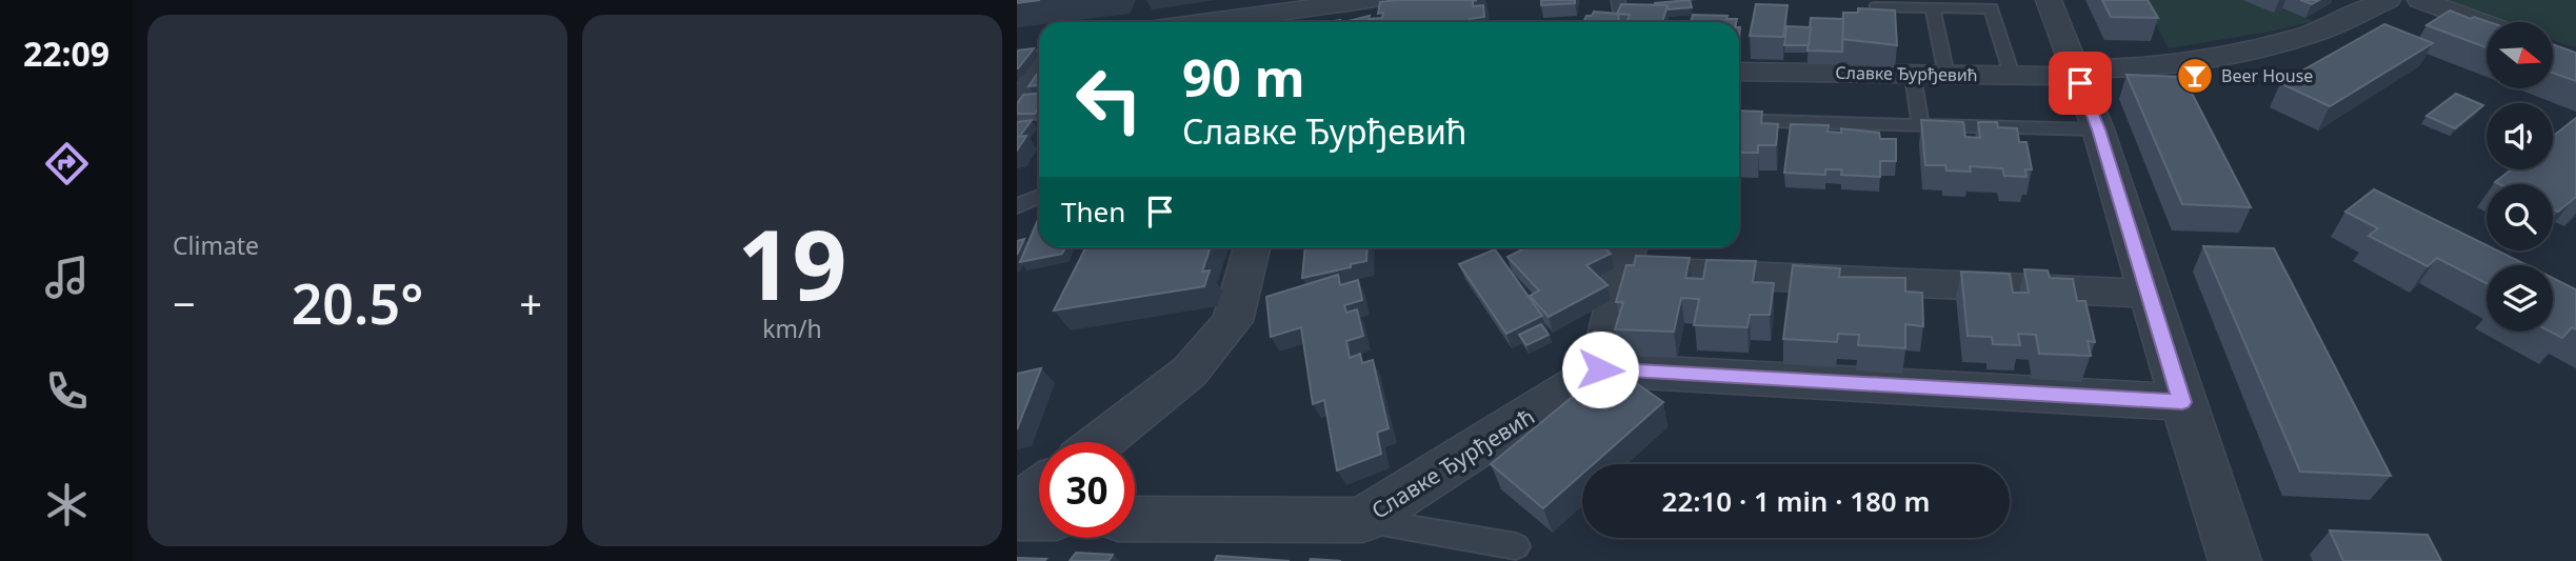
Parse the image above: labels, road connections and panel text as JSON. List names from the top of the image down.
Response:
{
  "streets": {
    "street": ["Славке Ђурђевић"]
  },
  "places": {
    "bar": ["Beer House"]
  },
  "north": "right",
  "page": {
    "tabs": "22:09",
    "tile": [
      "Climate",
      ["19", "km/h"]
    ],
    "turn": ["90 m", "Славке Ђурђевић"],
    "then": "Then",
    "heat": ["−", "20.5°", "+"],
    "limit": "30",
    "trip": "22:10 · 1 min · 180 m"
  }
}
